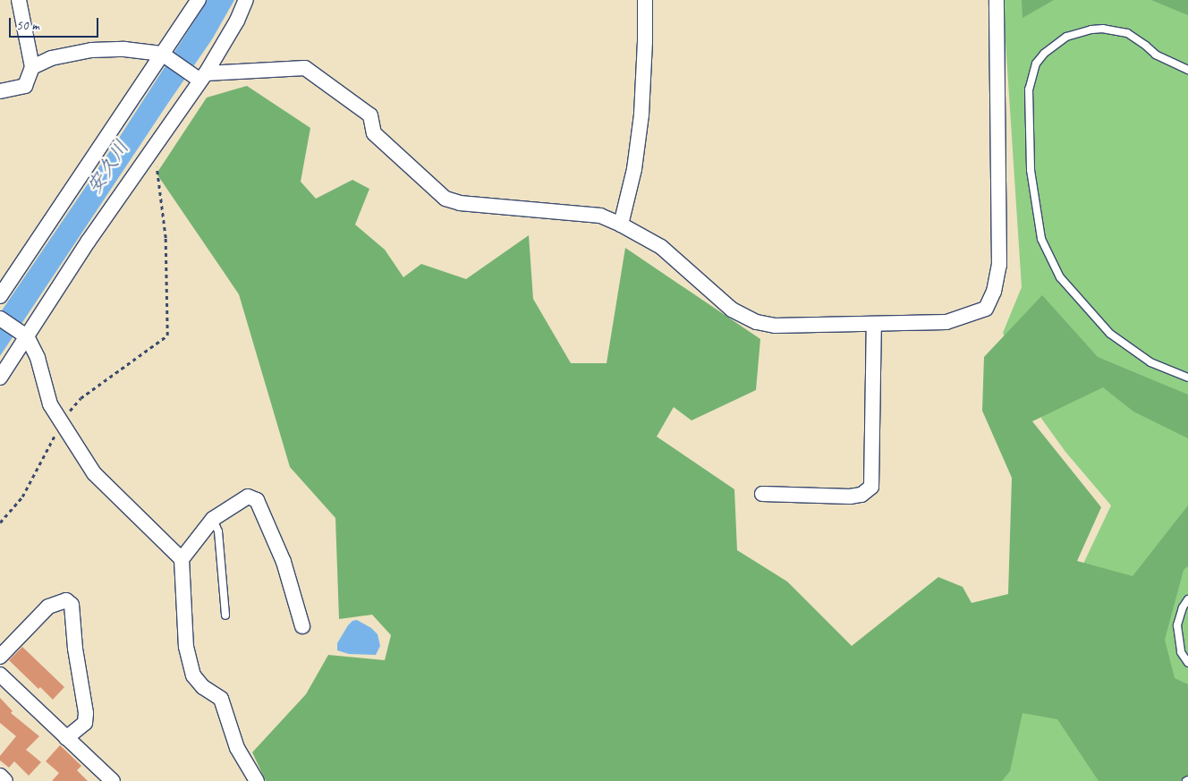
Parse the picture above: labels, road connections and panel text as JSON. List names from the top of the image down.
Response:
{
  "water": ["安久川"],
  "scale_bar": "50 m"
}
